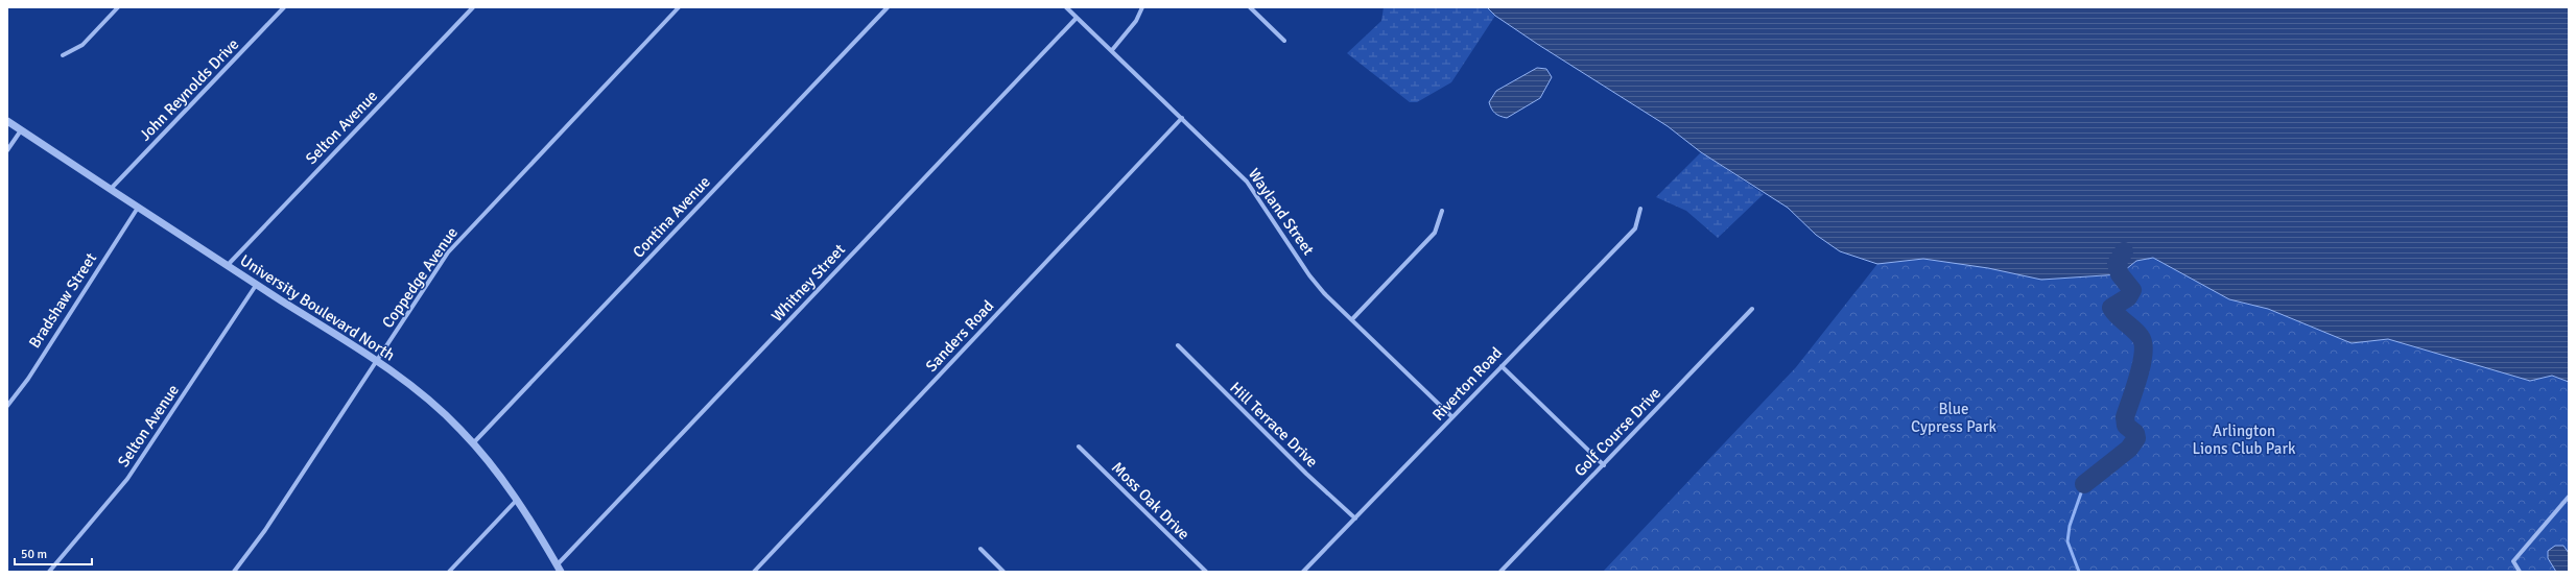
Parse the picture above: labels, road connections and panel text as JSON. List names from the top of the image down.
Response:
{
  "streets": {
    "street": [
      "John Reynolds Drive",
      "Selton Avenue",
      "Wayland Street",
      "Contina Avenue",
      "Coppedge Avenue",
      "Whitney Street",
      "Bradshaw Street",
      "University Boulevard North",
      "Sanders Road",
      "Riverton Road",
      "Hill Terrace Drive",
      "Golf Course Drive",
      "Moss Oak Drive"
    ]
  },
  "crossings": [
    ["John Reynolds Drive", "University Boulevard North"],
    ["Selton Avenue", "University Boulevard North"],
    ["Wayland Street", "Whitney Street"],
    ["Wayland Street", "Sanders Road"],
    ["Wayland Street", "Riverton Road"],
    ["Contina Avenue", "University Boulevard North"],
    ["Coppedge Avenue", "University Boulevard North"],
    ["Whitney Street", "University Boulevard North"],
    ["Bradshaw Street", "University Boulevard North"],
    ["Riverton Road", "Hill Terrace Drive"]
  ],
  "parks": ["Blue Cypress Park", "Arlington Lions Club Park"],
  "scale_bar": "50 m"
}
